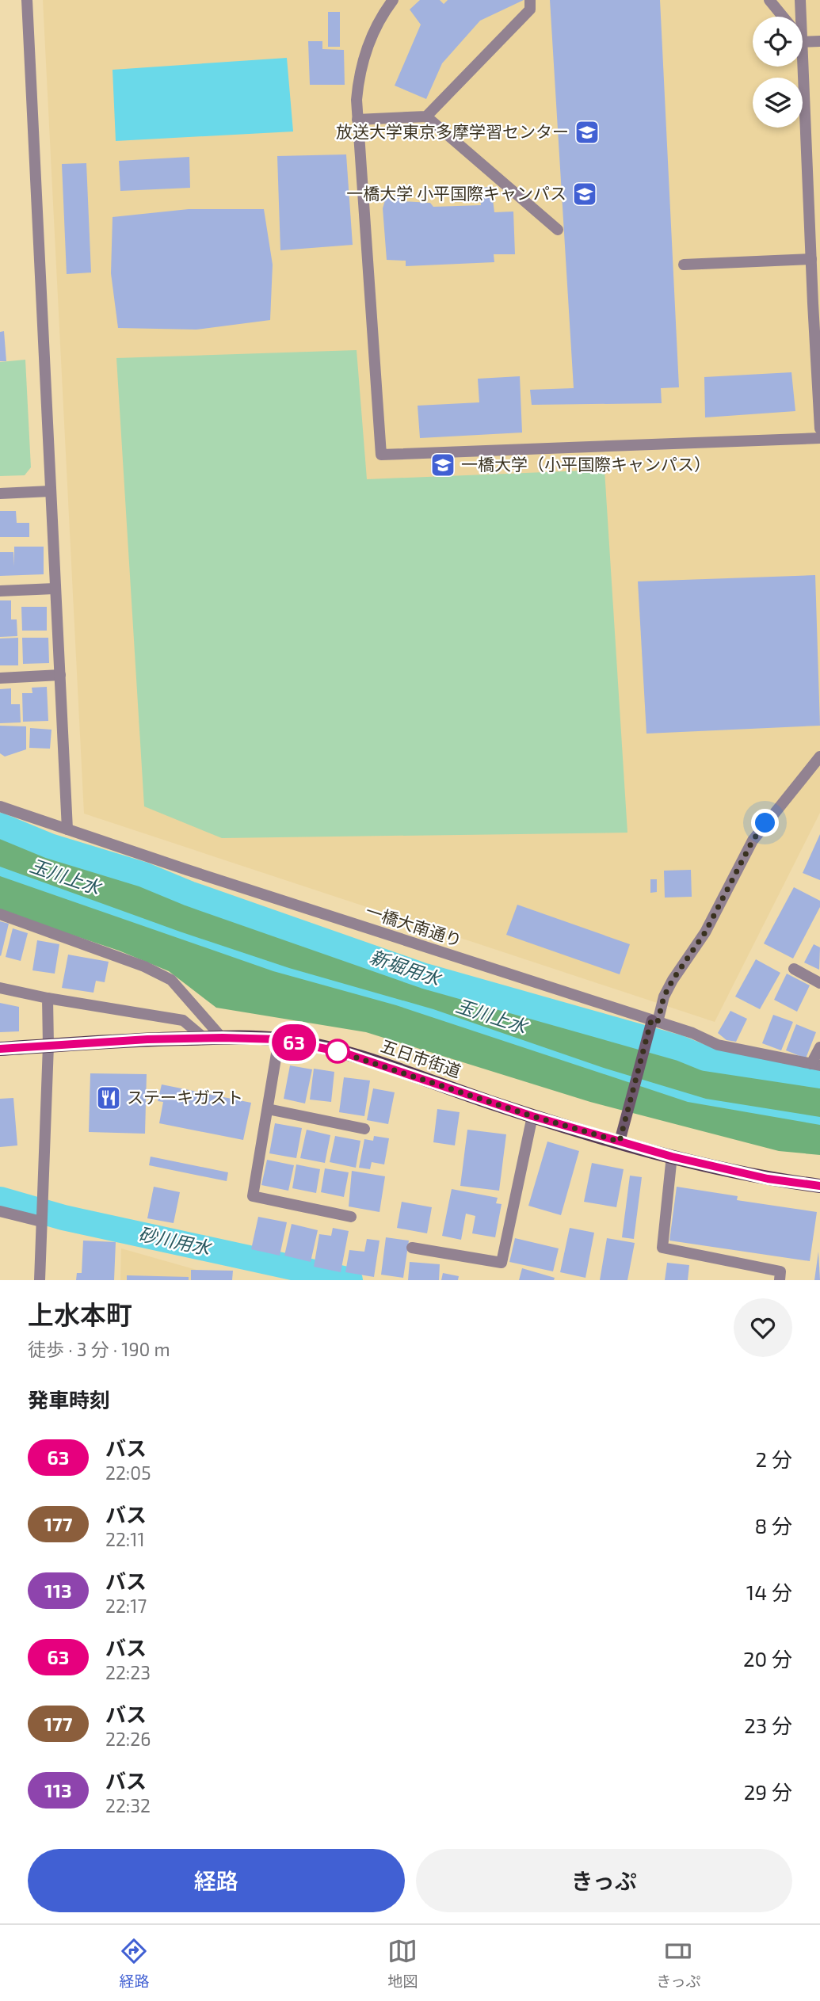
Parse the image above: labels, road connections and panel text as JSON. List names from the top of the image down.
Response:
{
  "streets": {
    "main road": ["五日市街道"],
    "street": ["一橋大南通り"]
  },
  "water": ["玉川上水", "新堀用水", "砂川用水"],
  "places": {
    "school or university": ["放送大学東京多摩学習センター", "一橋大学 小平国際キャンパス", "一橋大学（小平国際キャンパス）"],
    "restaurant": ["ステーキガスト"]
  },
  "lines": ["bus line 63"],
  "page": {
    "on_map": "63",
    "heading": [
      ["上水本町", "徒歩 · 3 分 · 190 m"],
      "発車時刻"
    ],
    "list": [
      {
        "mark": "63",
        "name": "バス",
        "note": "22:05",
        "value": "2 分"
      },
      {
        "mark": "177",
        "name": "バス",
        "note": "22:11",
        "value": "8 分"
      },
      {
        "mark": "113",
        "name": "バス",
        "note": "22:17",
        "value": "14 分"
      },
      {
        "mark": "63",
        "name": "バス",
        "note": "22:23",
        "value": "20 分"
      },
      {
        "mark": "177",
        "name": "バス",
        "note": "22:26",
        "value": "23 分"
      },
      {
        "mark": "113",
        "name": "バス",
        "note": "22:32",
        "value": "29 分"
      }
    ],
    "buttons": ["経路", "きっぷ"],
    "tabs": ["経路", "地図", "きっぷ"]
  }
}
